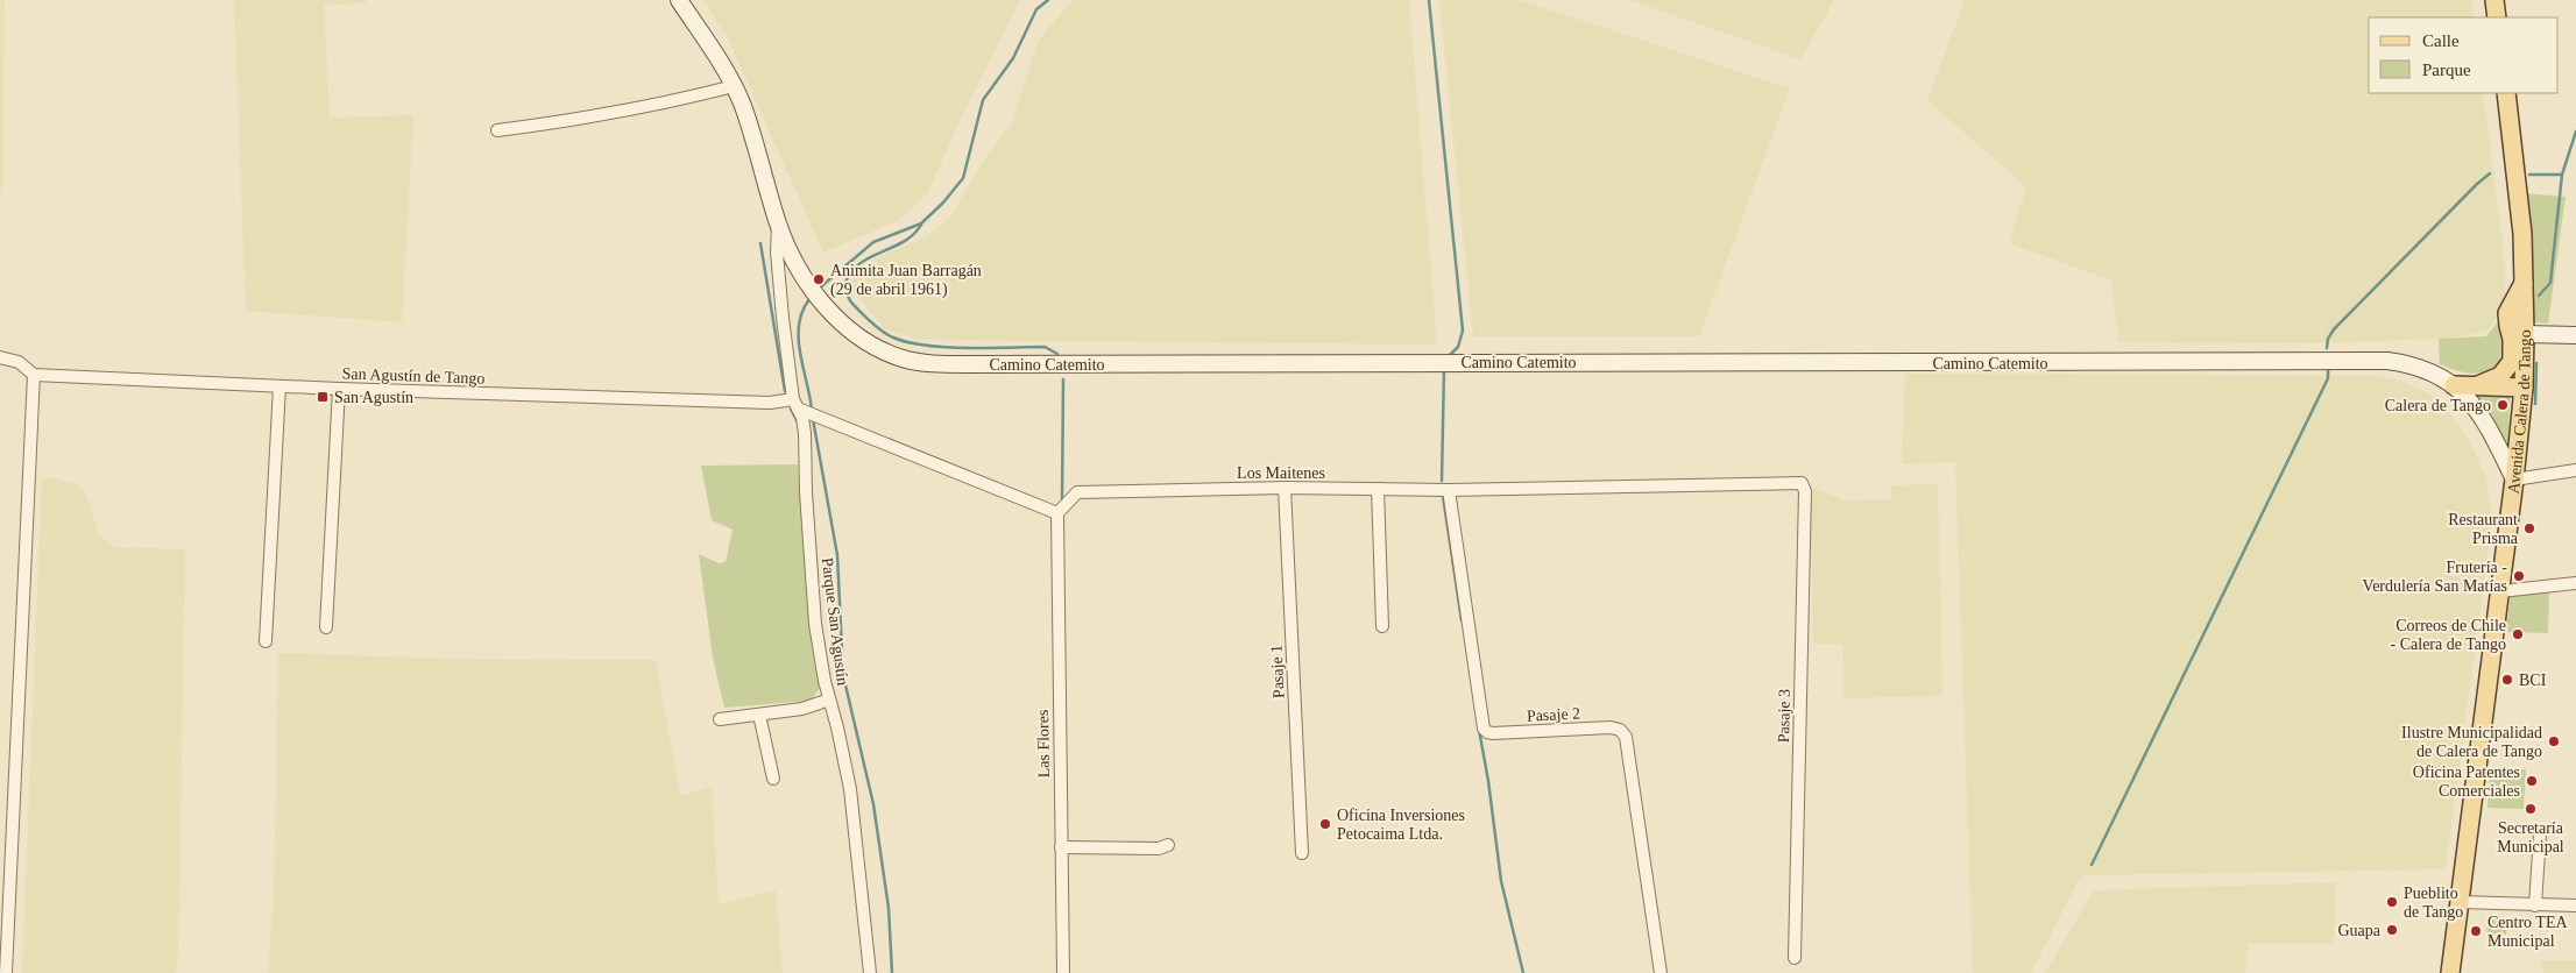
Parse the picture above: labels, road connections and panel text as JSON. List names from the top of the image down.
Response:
{
  "streets": {
    "main road": ["Camino Catemito", "Avenida Calera de Tango"],
    "street": [
      "San Agustín de Tango",
      "Los Maitenes",
      "Parque San Agustín",
      "Pasaje 1",
      "Pasaje 2",
      "Pasaje 3",
      "Las Flores"
    ]
  },
  "crossings": [
    ["Camino Catemito", "Avenida Calera de Tango"],
    ["Camino Catemito", "Parque San Agustín"],
    ["San Agustín de Tango", "Parque San Agustín"],
    ["Los Maitenes", "Pasaje 1"],
    ["Los Maitenes", "Pasaje 2"],
    ["Los Maitenes", "Pasaje 3"],
    ["Los Maitenes", "Las Flores"]
  ],
  "places": {
    "other": [
      "Animita Juan Barragán (29 de abril 1961)",
      "Calera de Tango",
      "Restaurant Prisma",
      "Frutería - Verdulería San Matías",
      "Correos de Chile - Calera de Tango",
      "BCI",
      "Ilustre Municipalidad de Calera de Tango",
      "Oficina Patentes Comerciales",
      "Secretaría Municipal",
      "Oficina Inversiones Petocaima Ltda.",
      "Pueblito de Tango",
      "Guapa",
      "Centro TEA Municipal"
    ],
    "transit": ["San Agustín"]
  },
  "legend": ["Calle", "Parque"]
}
